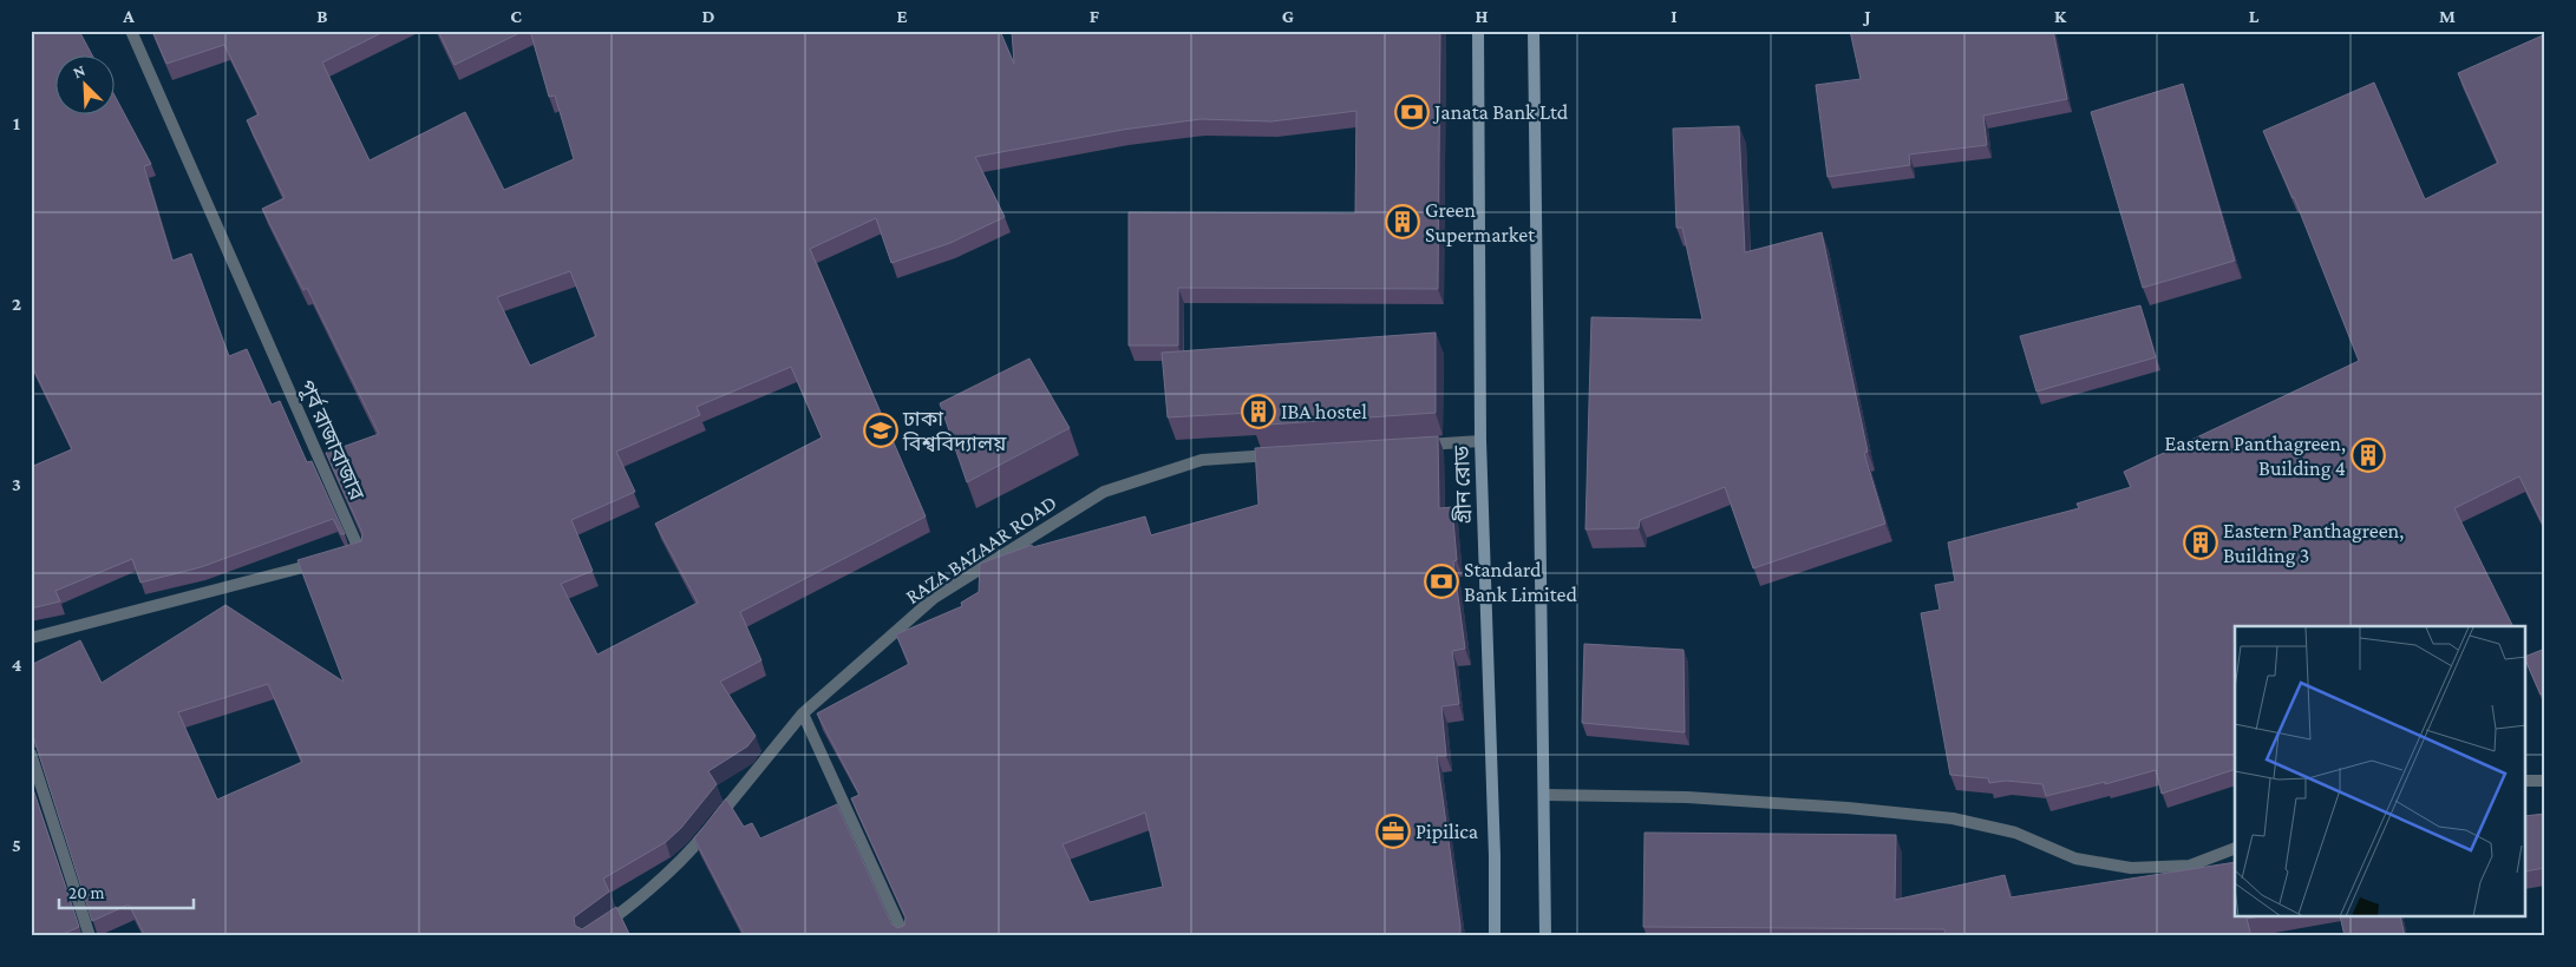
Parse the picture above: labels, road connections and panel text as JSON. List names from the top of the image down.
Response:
{
  "streets": {
    "main road": ["গ্রীন রোড"],
    "street": ["পূর্ব রাজাবাজার", "RAZA BAZAAR ROAD"]
  },
  "places": {
    "bank": ["Janata Bank Ltd", "Standard Bank Limited"],
    "building": [
      "Green Supermarket",
      "IBA hostel",
      "Eastern Panthagreen, Building 4",
      "Eastern Panthagreen, Building 3"
    ],
    "school or university": ["ঢাকা বিশ্ববিদ্যালয়"],
    "office": ["Pipilica"]
  },
  "scale_bar": "20 m",
  "north": "top left",
  "grid": {
    "columns": [
      "A",
      "B",
      "C",
      "D",
      "E",
      "F",
      "G",
      "H",
      "I",
      "J",
      "K",
      "L",
      "M"
    ],
    "rows": [
      "1",
      "2",
      "3",
      "4",
      "5"
    ]
  }
}
